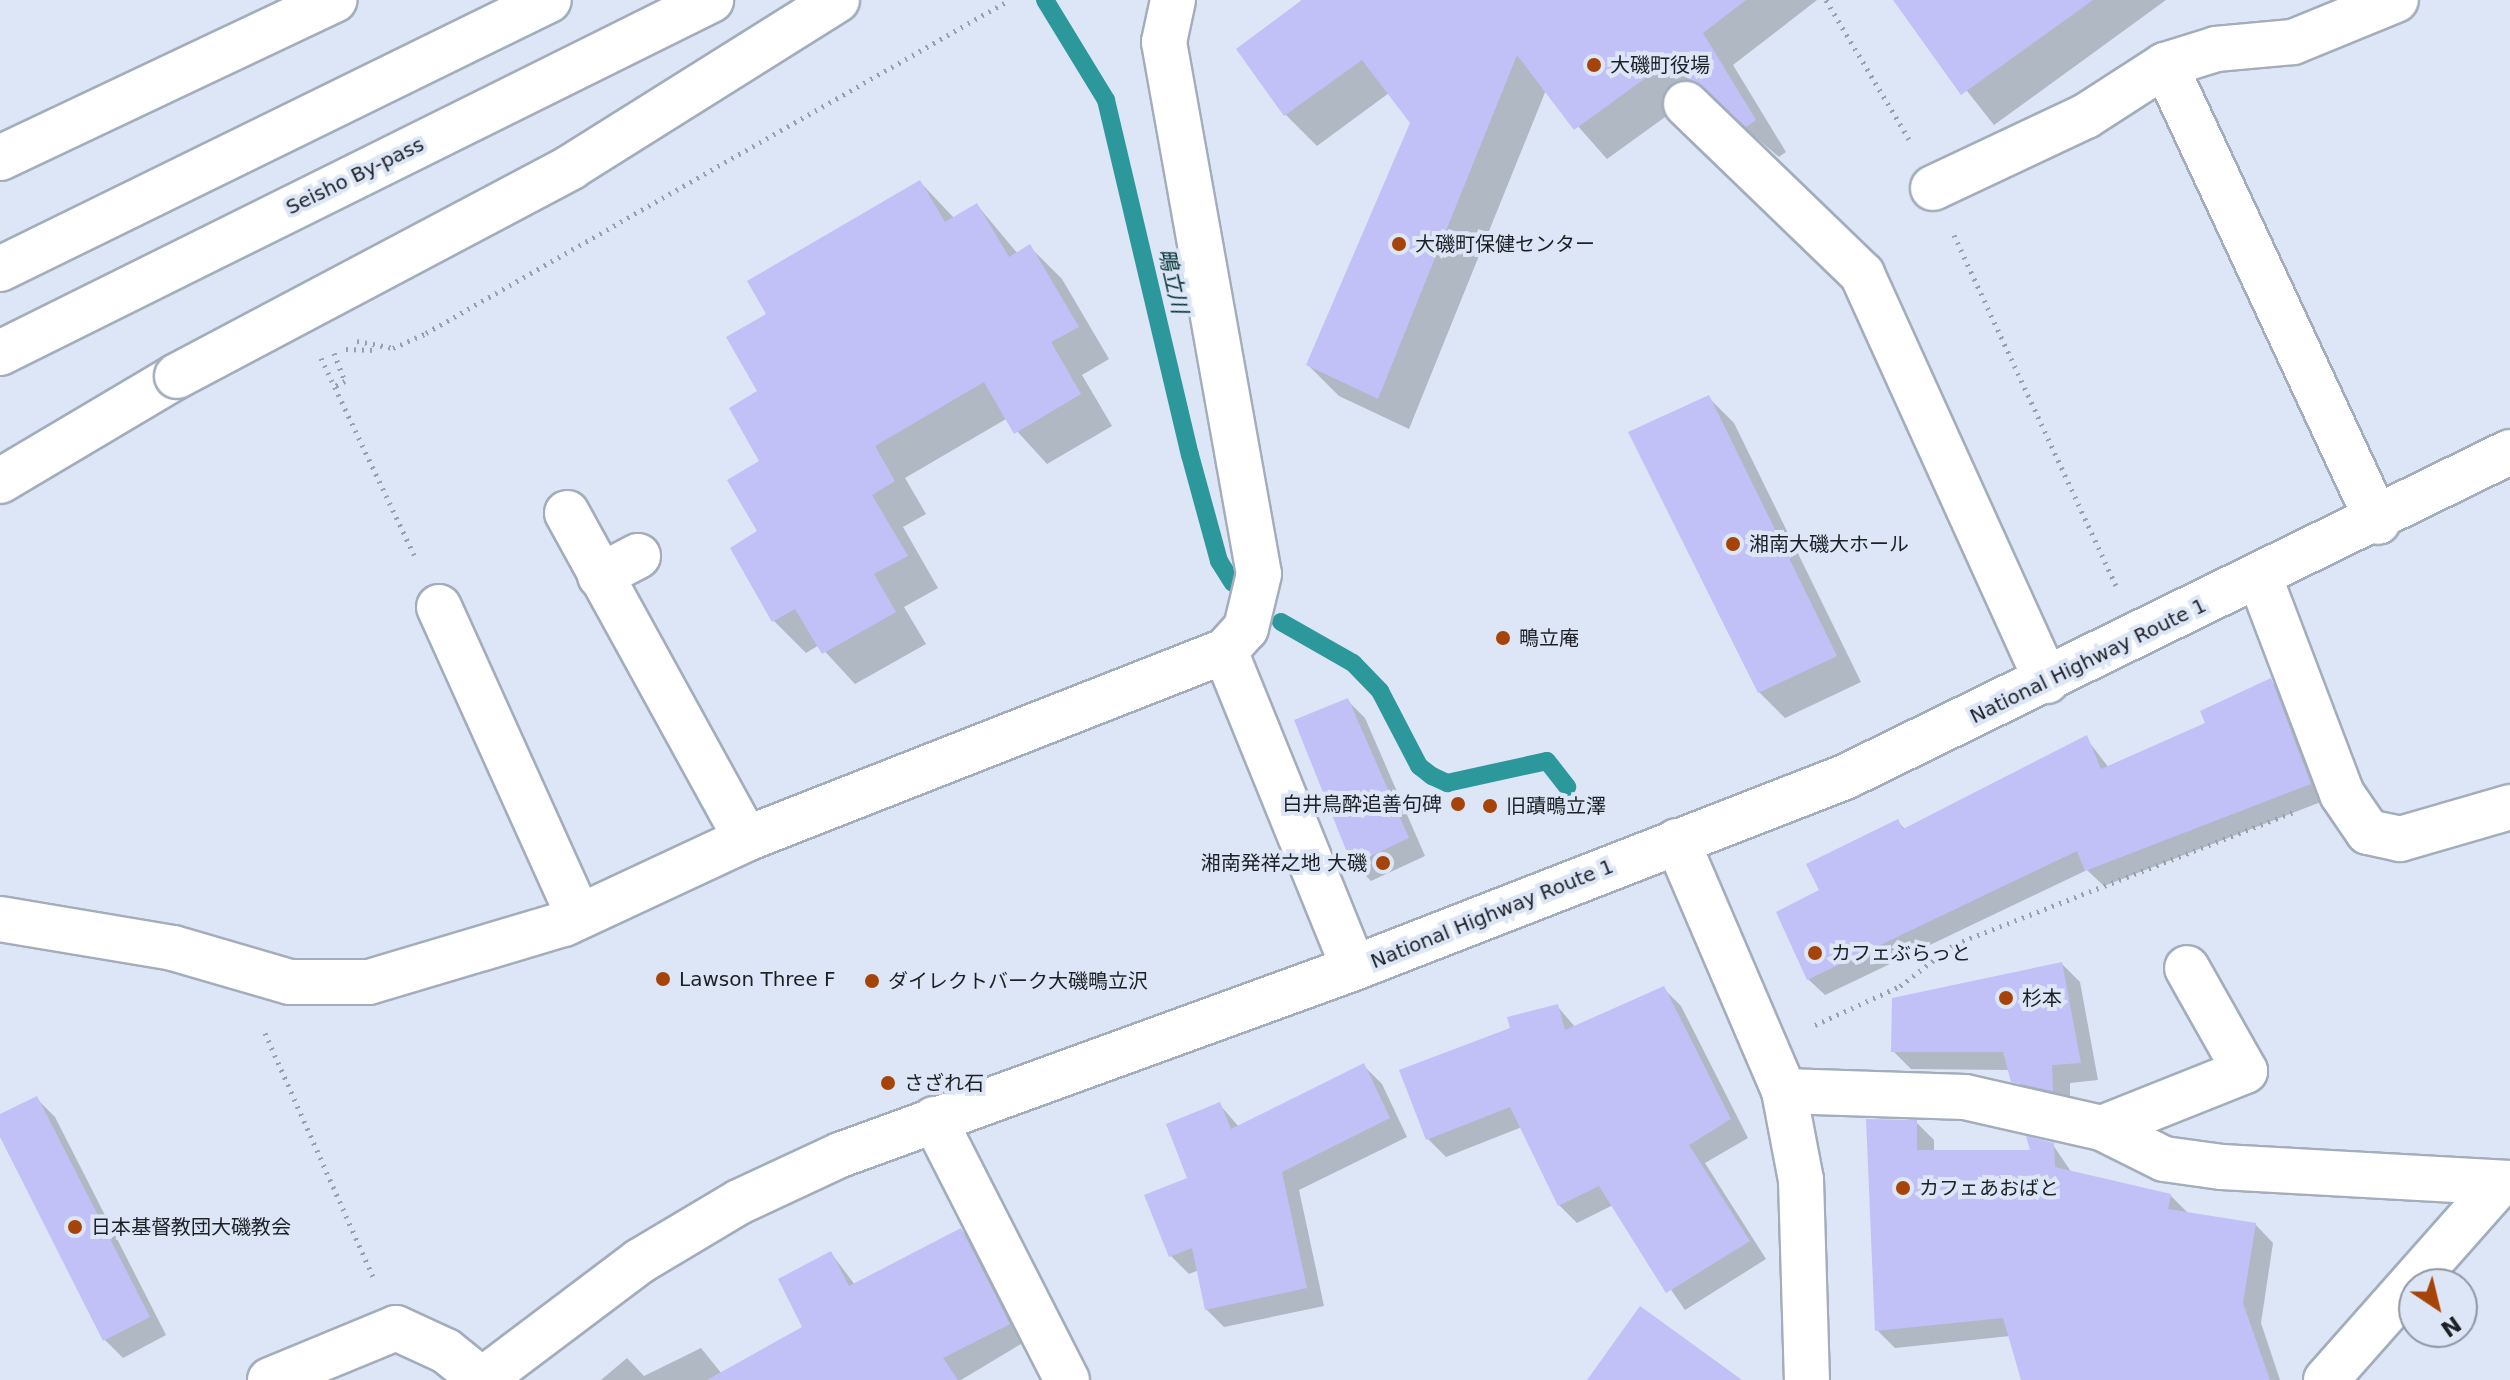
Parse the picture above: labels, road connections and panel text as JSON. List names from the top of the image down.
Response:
{
  "streets": {
    "main road": ["Seisho By-pass", "National Highway Route 1"]
  },
  "water": ["鴫立川"],
  "places": [
    "大磯町役場",
    "大磯町保健センター",
    "湘南大磯大ホール",
    "鴫立庵",
    "白井鳥酔追善句碑",
    "旧蹟鴫立澤",
    "湘南発祥之地 大磯",
    "カフェぶらっと",
    "Lawson Three F",
    "ダイレクトバーク大磯鴫立沢",
    "杉本",
    "さざれ石",
    "カフェあおばと",
    "日本基督教団大磯教会"
  ],
  "north": "bottom right"
}
